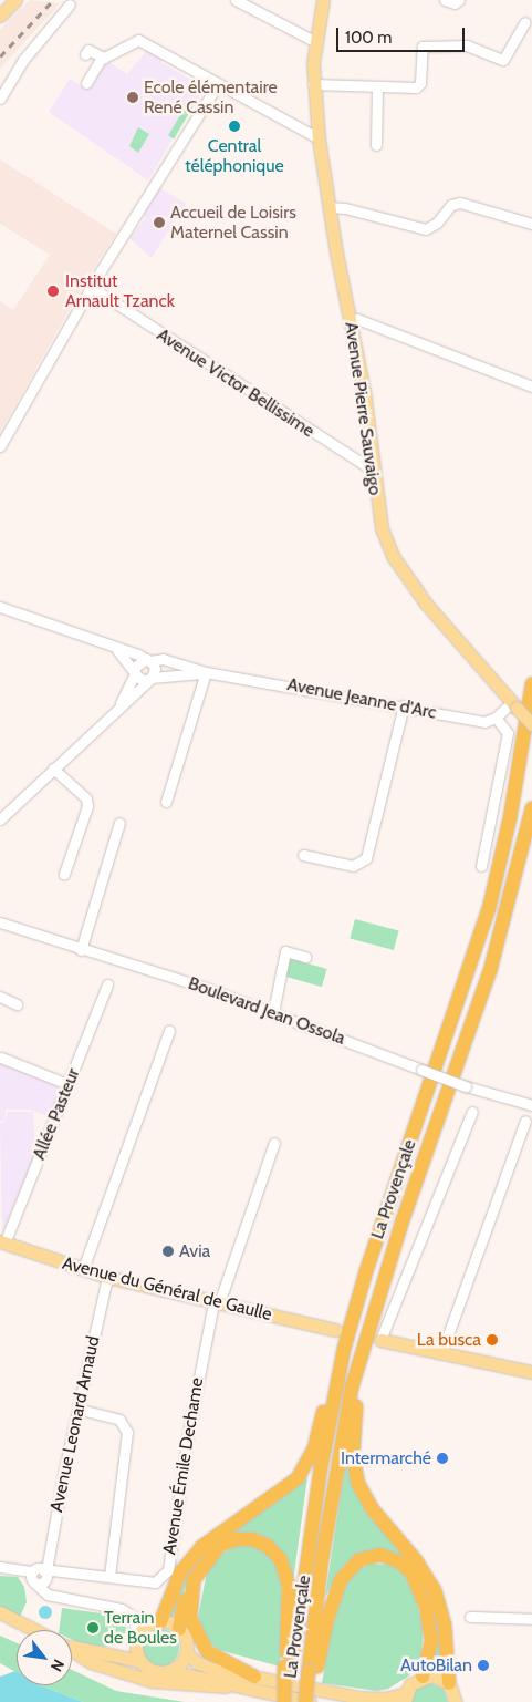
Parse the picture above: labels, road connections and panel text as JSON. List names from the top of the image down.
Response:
{
  "streets": {
    "highway": ["La Provençale"],
    "main road": ["Avenue Pierre Sauvaigo", "Avenue du Général de Gaulle"],
    "street": [
      "Avenue Victor Bellissime",
      "Avenue Jeanne d'Arc",
      "Boulevard Jean Ossola",
      "Allée Pasteur",
      "Avenue Leonard Arnaud",
      "Avenue Émile Dechame"
    ]
  },
  "crossings": [
    ["Avenue Victor Bellissime", "Avenue Pierre Sauvaigo"],
    ["Allée Pasteur", "Avenue du Général de Gaulle"],
    ["Avenue du Général de Gaulle", "Avenue Leonard Arnaud"],
    ["Avenue du Général de Gaulle", "Avenue Émile Dechame"],
    ["Avenue Leonard Arnaud", "Avenue Émile Dechame"]
  ],
  "places": [
    "Ecole élémentaire René Cassin",
    "Central téléphonique",
    "Accueil de Loisirs Maternel Cassin",
    "Institut Arnault Tzanck",
    "Avia",
    "La busca",
    "Intermarché",
    "Terrain de Boules",
    "AutoBilan"
  ],
  "scale_bar": "100 m",
  "north": "bottom right"
}
